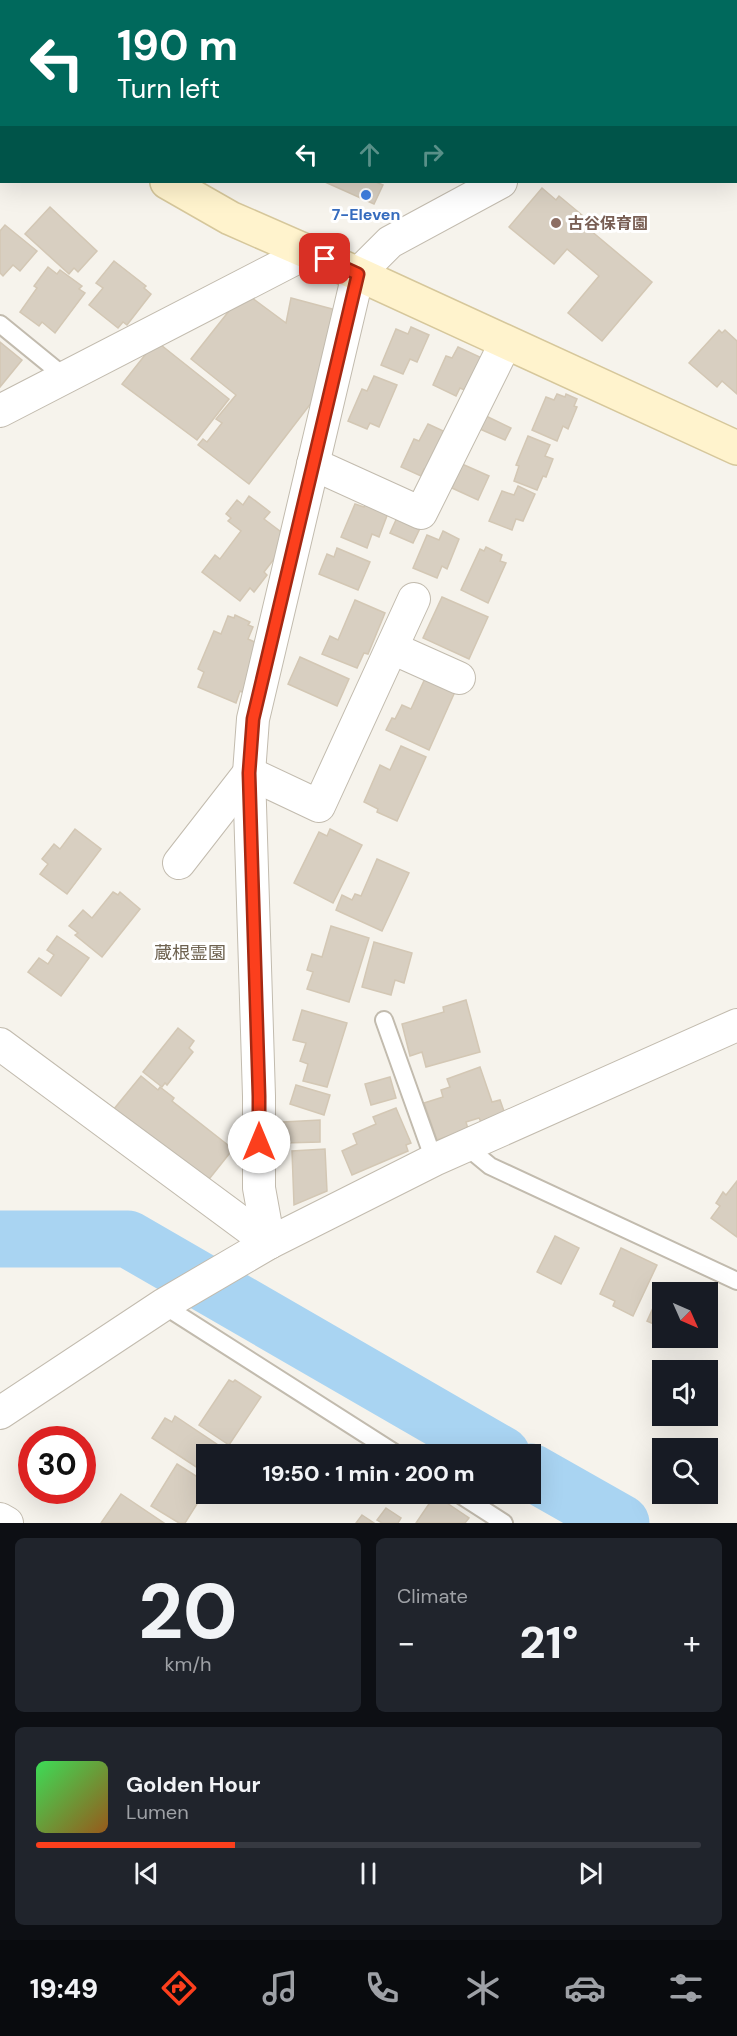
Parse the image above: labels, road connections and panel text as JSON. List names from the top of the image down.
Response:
{
  "districts": ["蔵根霊園"],
  "places": ["7-Eleven", "古谷保育園"],
  "north": "bottom right",
  "page": {
    "turn": ["190 m", "Turn left"],
    "limit": "30",
    "trip": "19:50 · 1 min · 200 m",
    "tile": [
      ["20", "km/h"],
      "Climate"
    ],
    "heat": ["−", "21°", "+"],
    "song": ["Golden Hour", "Lumen"],
    "tabs": "19:49"
  }
}
